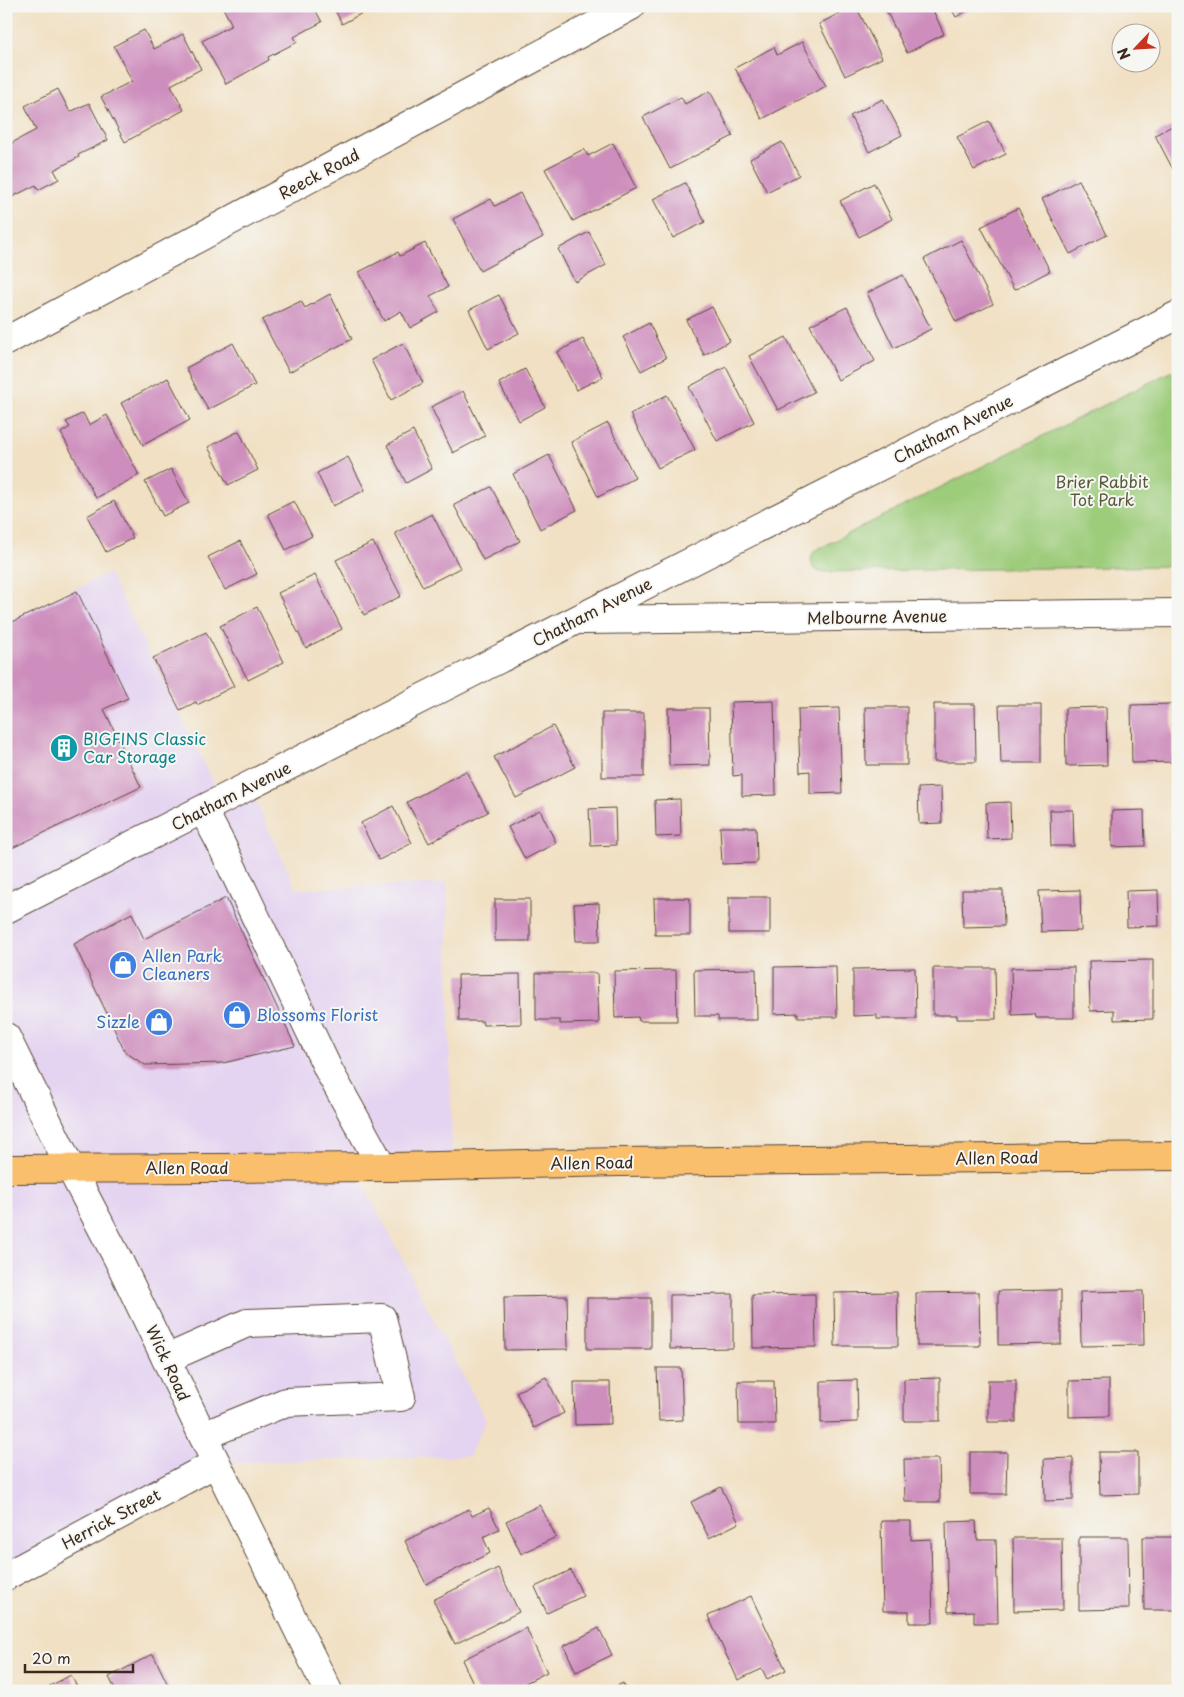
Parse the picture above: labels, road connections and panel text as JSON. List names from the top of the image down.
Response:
{
  "streets": {
    "main road": ["Allen Road"],
    "street": [
      "Reeck Road",
      "Chatham Avenue",
      "Melbourne Avenue",
      "Wick Road",
      "Herrick Street"
    ]
  },
  "crossings": [
    ["Chatham Avenue", "Melbourne Avenue"],
    ["Allen Road", "Wick Road"],
    ["Wick Road", "Herrick Street"]
  ],
  "parks": ["Brier Rabbit Tot Park"],
  "places": {
    "building": ["BIGFINS Classic Car Storage"],
    "shop": ["Allen Park Cleaners", "Blossoms Florist", "Sizzle"]
  },
  "scale_bar": "20 m",
  "north": "bottom left"
}
